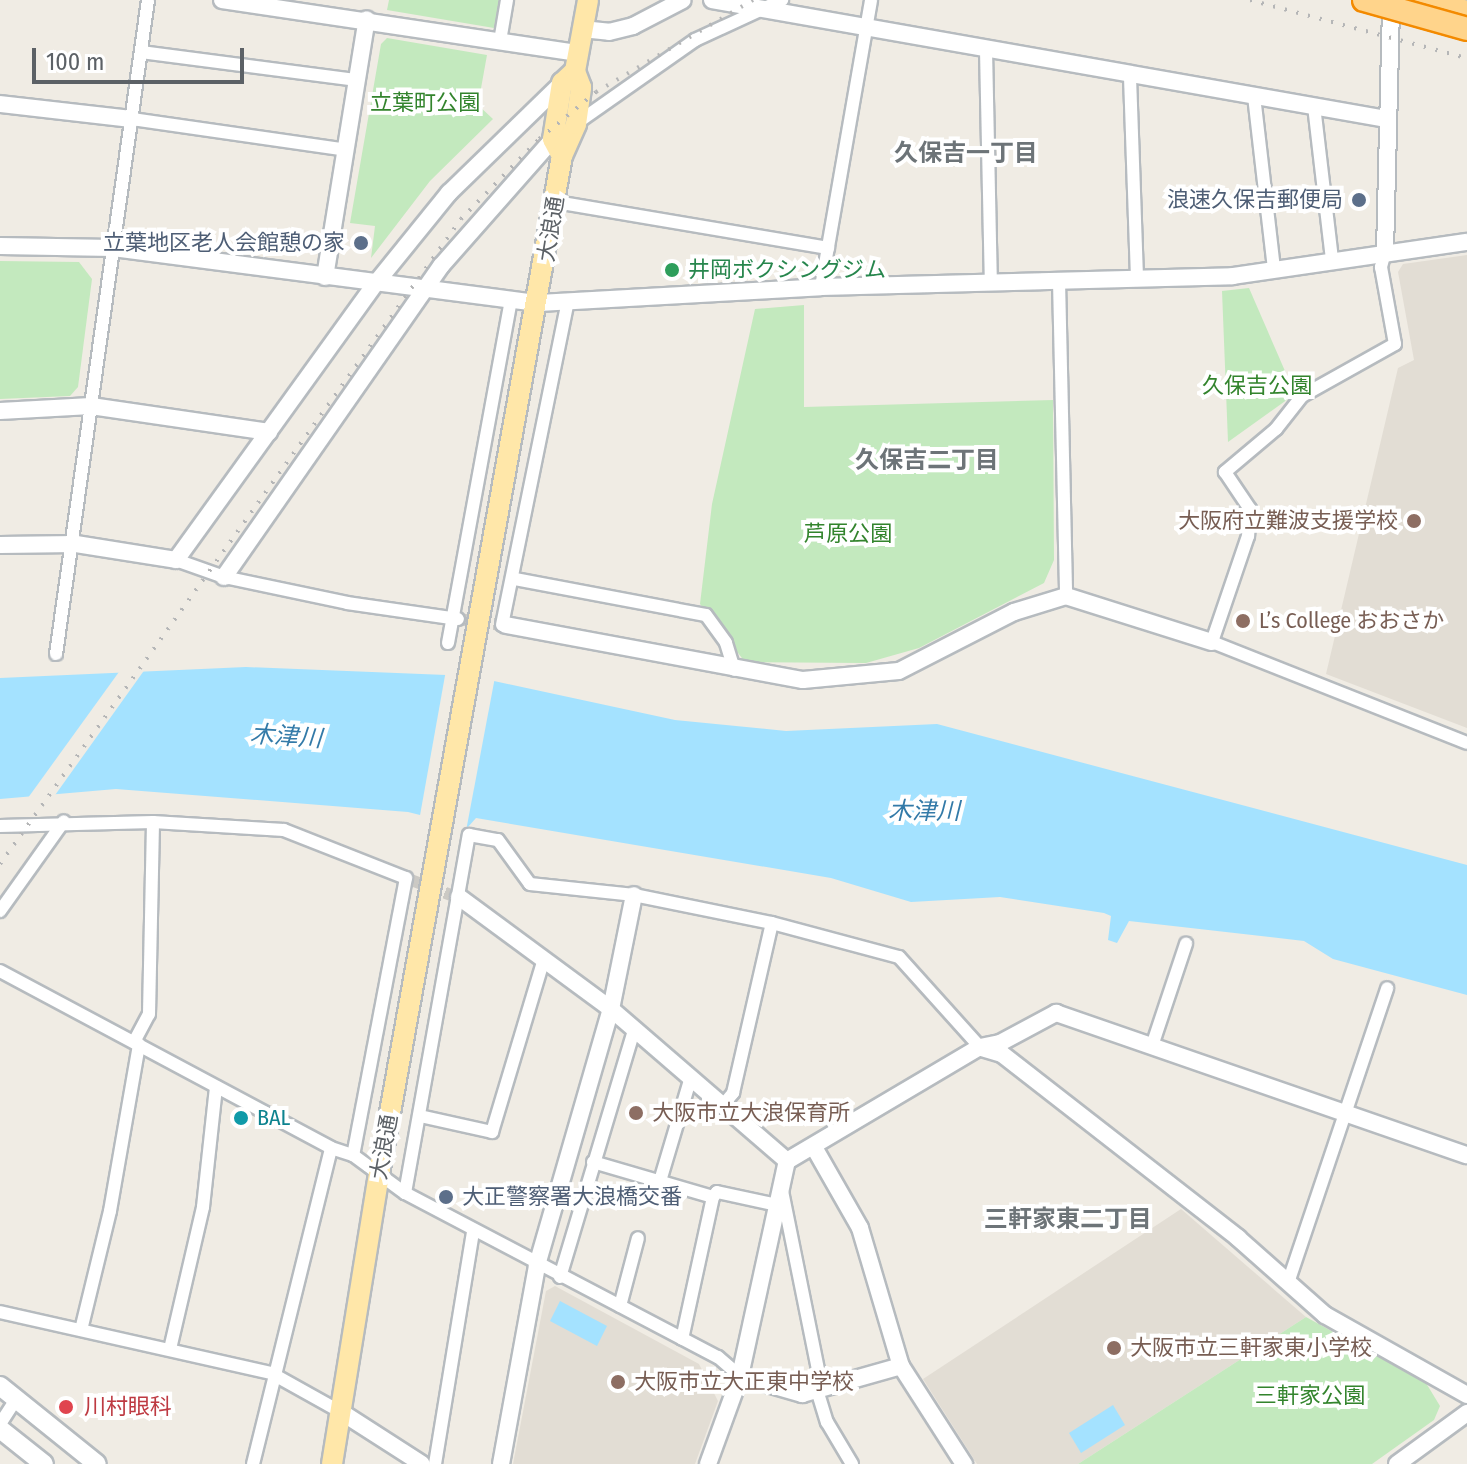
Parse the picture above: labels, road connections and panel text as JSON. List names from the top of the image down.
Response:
{
  "streets": {
    "main road": ["大浪通"]
  },
  "districts": ["久保吉一丁目", "久保吉二丁目", "三軒家東二丁目"],
  "water": ["木津川"],
  "parks": [
    "立葉町公園",
    "久保吉公園",
    "芦原公園",
    "三軒家公園"
  ],
  "places": [
    "浪速久保吉郵便局",
    "立葉地区老人会館憩の家",
    "井岡ボクシングジム",
    "大阪府立難波支援学校",
    "L’s College おおさか",
    "大阪市立大浪保育所",
    "BAL",
    "大正警察署大浪橋交番",
    "大阪市立三軒家東小学校",
    "大阪市立大正東中学校",
    "川村眼科"
  ],
  "scale_bar": "100 m"
}
